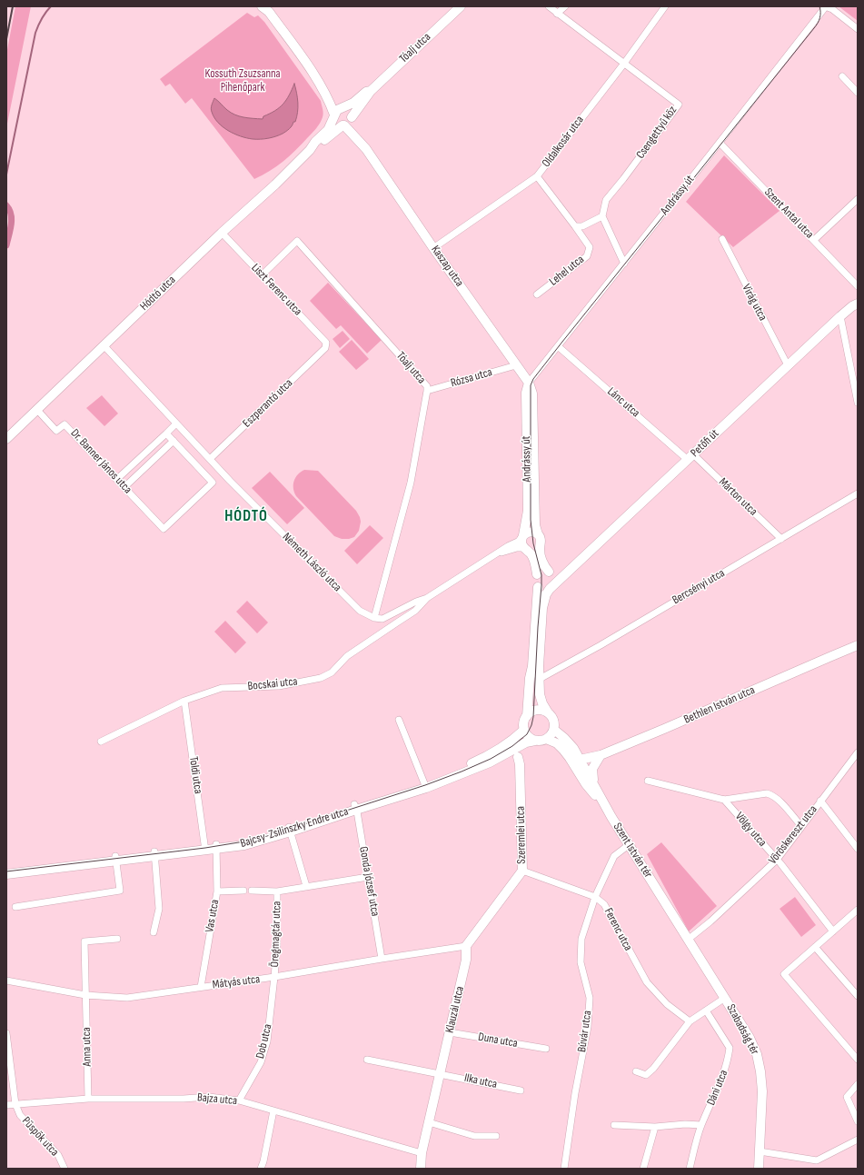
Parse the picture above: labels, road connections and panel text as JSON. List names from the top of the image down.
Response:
{
  "streets": {
    "street": [
      "Tóalj utca",
      "Csengettyű köz",
      "Oldalkosár utca",
      "Andrássy út",
      "Szent Antal utca",
      "Kaszap utca",
      "Lehel utca",
      "Liszt Ferenc utca",
      "Hódtó utca",
      "Virág utca",
      "Rózsa utca",
      "Lánc utca",
      "Eszperantó utca",
      "Petőfi út",
      "Dr. Banner János utca",
      "Márton utca",
      "Németh László utca",
      "Bercsényi utca",
      "Bocskai utca",
      "Bethlen István utca",
      "Toldi utca",
      "Bajcsy-Zsilinszky Endre utca",
      "Völgy utca",
      "Szeremlei utca",
      "Vöröskereszt utca",
      "Szent István tér",
      "Gonda József utca",
      "Vas utca",
      "Ferenc utca",
      "Öregmagtár utca",
      "Mátyás utca",
      "Klauzál utca",
      "Szabadság tér",
      "Búvár utca",
      "Duna utca",
      "Dob utca",
      "Anna utca",
      "Ilka utca",
      "Dáni utca",
      "Bajza utca",
      "Püspök utca"
    ]
  },
  "crossings": [
    ["Tóalj utca", "Kaszap utca"],
    ["Tóalj utca", "Liszt Ferenc utca"],
    ["Tóalj utca", "Hódtó utca"],
    ["Tóalj utca", "Rózsa utca"],
    ["Tóalj utca", "Németh László utca"],
    ["Tóalj utca", "Bocskai utca"],
    ["Csengettyű köz", "Oldalkosár utca"],
    ["Oldalkosár utca", "Kaszap utca"],
    ["Andrássy út", "Szent Antal utca"],
    ["Andrássy út", "Kaszap utca"],
    ["Andrássy út", "Lánc utca"],
    ["Andrássy út", "Bocskai utca"],
    ["Kaszap utca", "Hódtó utca"],
    ["Kaszap utca", "Rózsa utca"],
    ["Liszt Ferenc utca", "Hódtó utca"],
    ["Liszt Ferenc utca", "Eszperantó utca"],
    ["Hódtó utca", "Dr. Banner János utca"],
    ["Hódtó utca", "Németh László utca"],
    ["Virág utca", "Petőfi út"],
    ["Lánc utca", "Petőfi út"],
    ["Lánc utca", "Márton utca"],
    ["Eszperantó utca", "Németh László utca"],
    ["Petőfi út", "Márton utca"],
    ["Márton utca", "Bercsényi utca"],
    ["Németh László utca", "Bocskai utca"],
    ["Bocskai utca", "Toldi utca"],
    ["Bethlen István utca", "Szent István tér"],
    ["Toldi utca", "Bajcsy-Zsilinszky Endre utca"],
    ["Bajcsy-Zsilinszky Endre utca", "Szeremlei utca"],
    ["Bajcsy-Zsilinszky Endre utca", "Szent István tér"],
    ["Bajcsy-Zsilinszky Endre utca", "Gonda József utca"],
    ["Bajcsy-Zsilinszky Endre utca", "Vas utca"],
    ["Völgy utca", "Vöröskereszt utca"],
    ["Szeremlei utca", "Ferenc utca"],
    ["Szeremlei utca", "Mátyás utca"],
    ["Szeremlei utca", "Klauzál utca"],
    ["Vöröskereszt utca", "Szent István tér"],
    ["Vöröskereszt utca", "Szabadság tér"],
    ["Szent István tér", "Szabadság tér"],
    ["Szent István tér", "Búvár utca"],
    ["Gonda József utca", "Öregmagtár utca"],
    ["Gonda József utca", "Mátyás utca"],
    ["Vas utca", "Mátyás utca"],
    ["Ferenc utca", "Búvár utca"],
    ["Öregmagtár utca", "Mátyás utca"],
    ["Öregmagtár utca", "Dob utca"],
    ["Mátyás utca", "Klauzál utca"],
    ["Mátyás utca", "Dob utca"],
    ["Mátyás utca", "Anna utca"],
    ["Klauzál utca", "Duna utca"],
    ["Klauzál utca", "Ilka utca"],
    ["Klauzál utca", "Bajza utca"],
    ["Dob utca", "Bajza utca"],
    ["Anna utca", "Bajza utca"],
    ["Bajza utca", "Püspök utca"]
  ],
  "districts": ["HÓDTÓ"],
  "parks": ["Kossuth Zsuzsanna Pihenőpark"]
}
